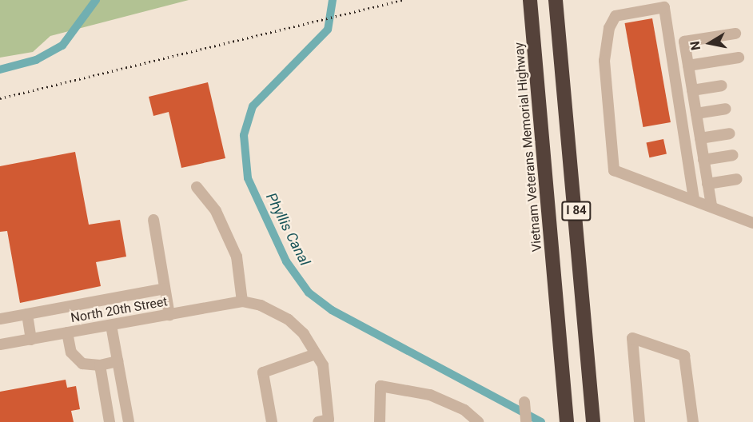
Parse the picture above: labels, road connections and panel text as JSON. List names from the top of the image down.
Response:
{
  "streets": {
    "highway": ["Vietnam Veterans Memorial Highway", "I 84"],
    "street": ["North 20th Street"]
  },
  "water": ["Phyllis Canal"],
  "north": "left"
}
